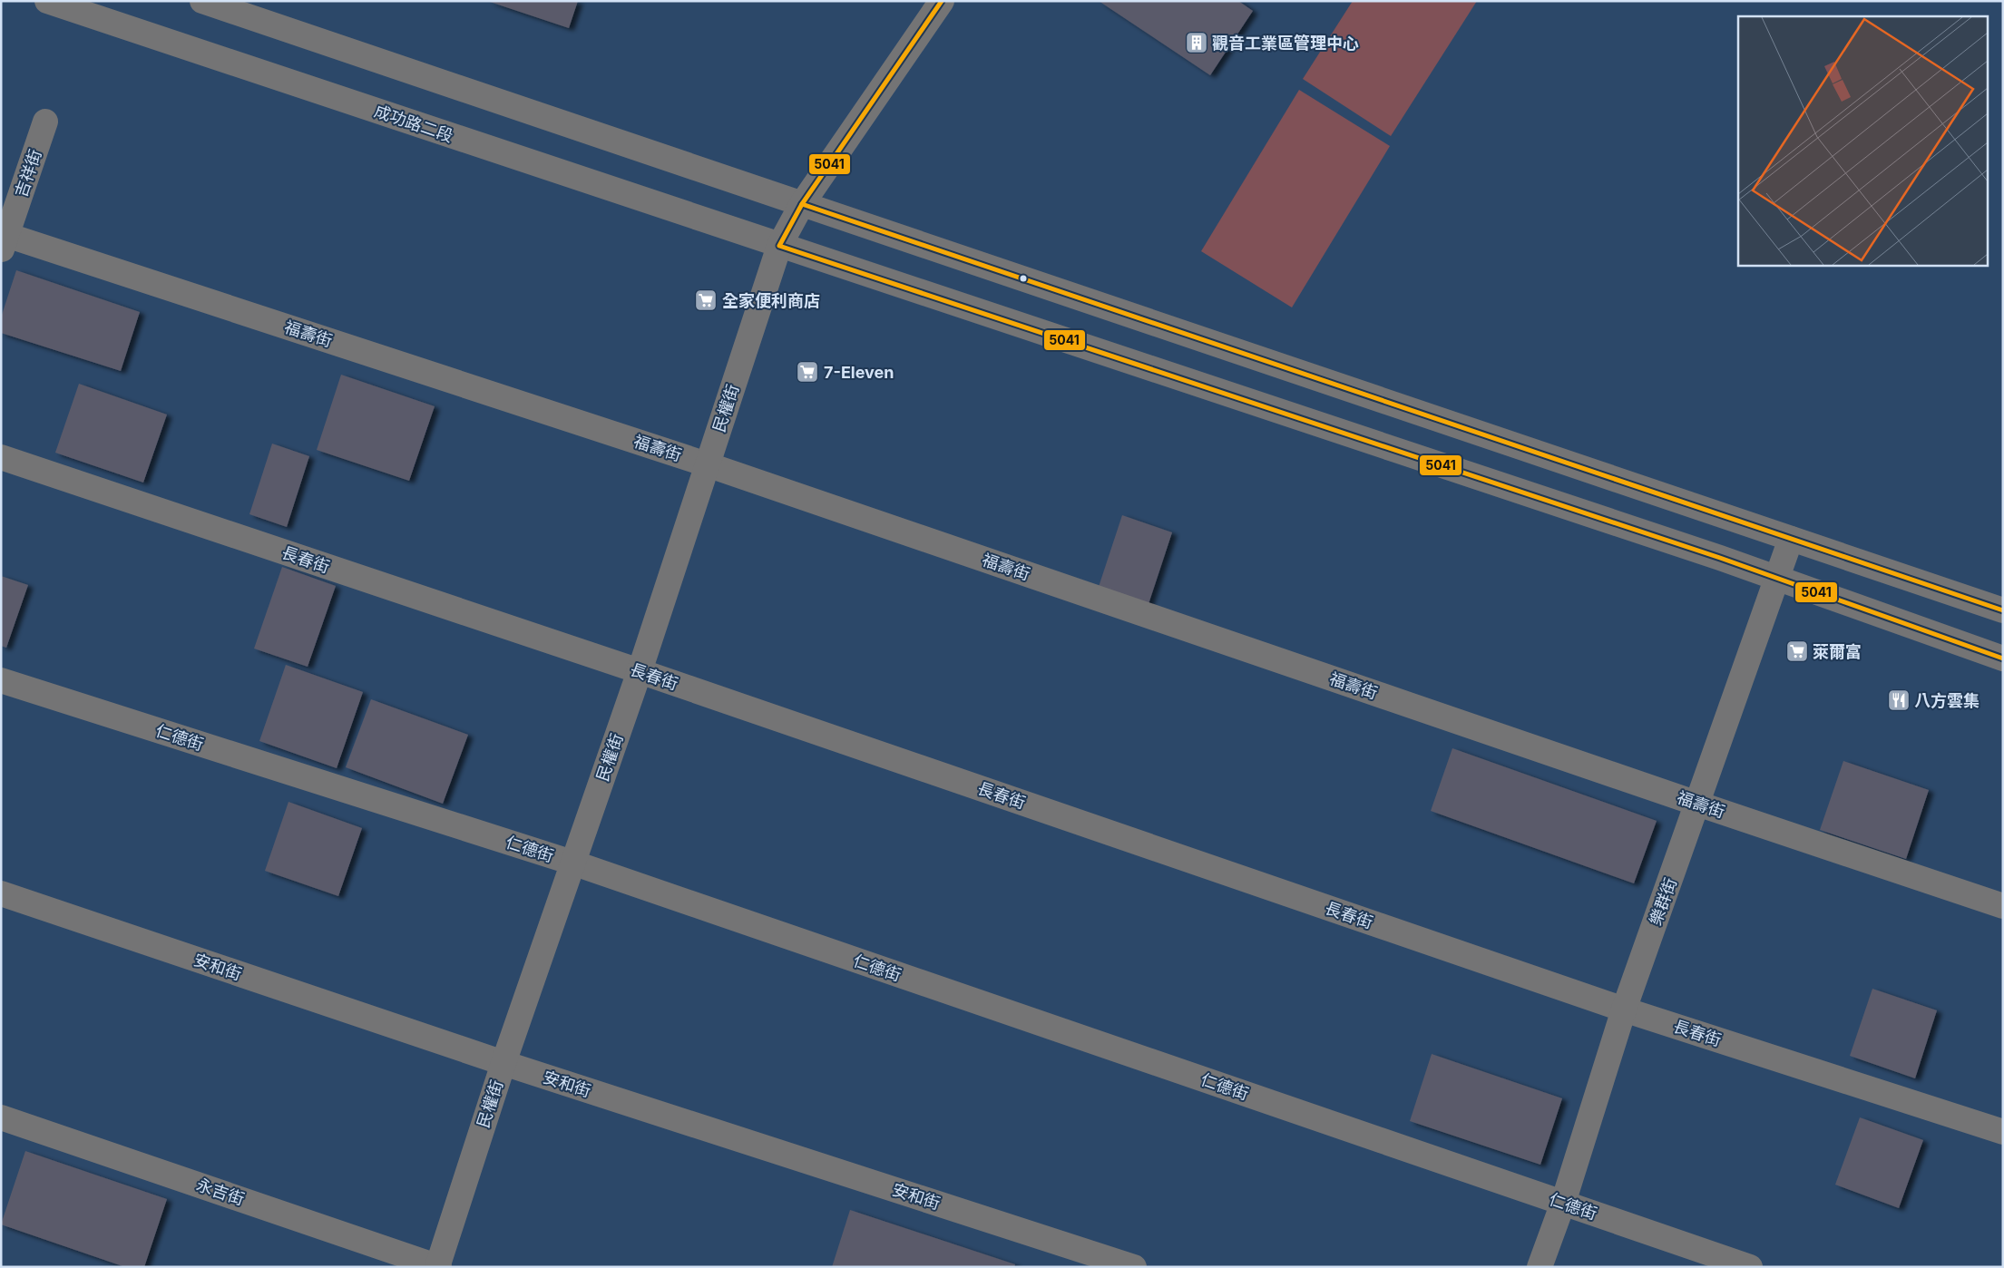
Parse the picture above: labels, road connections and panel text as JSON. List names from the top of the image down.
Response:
{
  "streets": {
    "street": [
      "成功路二段",
      "吉祥街",
      "福壽街",
      "民權街",
      "長春街",
      "仁德街",
      "樂群街",
      "安和街",
      "永吉街"
    ]
  },
  "crossings": [
    ["成功路二段", "民權街"],
    ["成功路二段", "樂群街"],
    ["吉祥街", "福壽街"],
    ["福壽街", "民權街"],
    ["福壽街", "樂群街"],
    ["民權街", "長春街"],
    ["民權街", "仁德街"],
    ["民權街", "安和街"],
    ["民權街", "永吉街"],
    ["長春街", "樂群街"],
    ["仁德街", "樂群街"]
  ],
  "places": {
    "building": ["觀音工業區管理中心"],
    "supermarket": ["全家便利商店", "7-Eleven", "萊爾富"],
    "restaurant": ["八方雲集"]
  },
  "lines": ["transit line 5041"]
}
